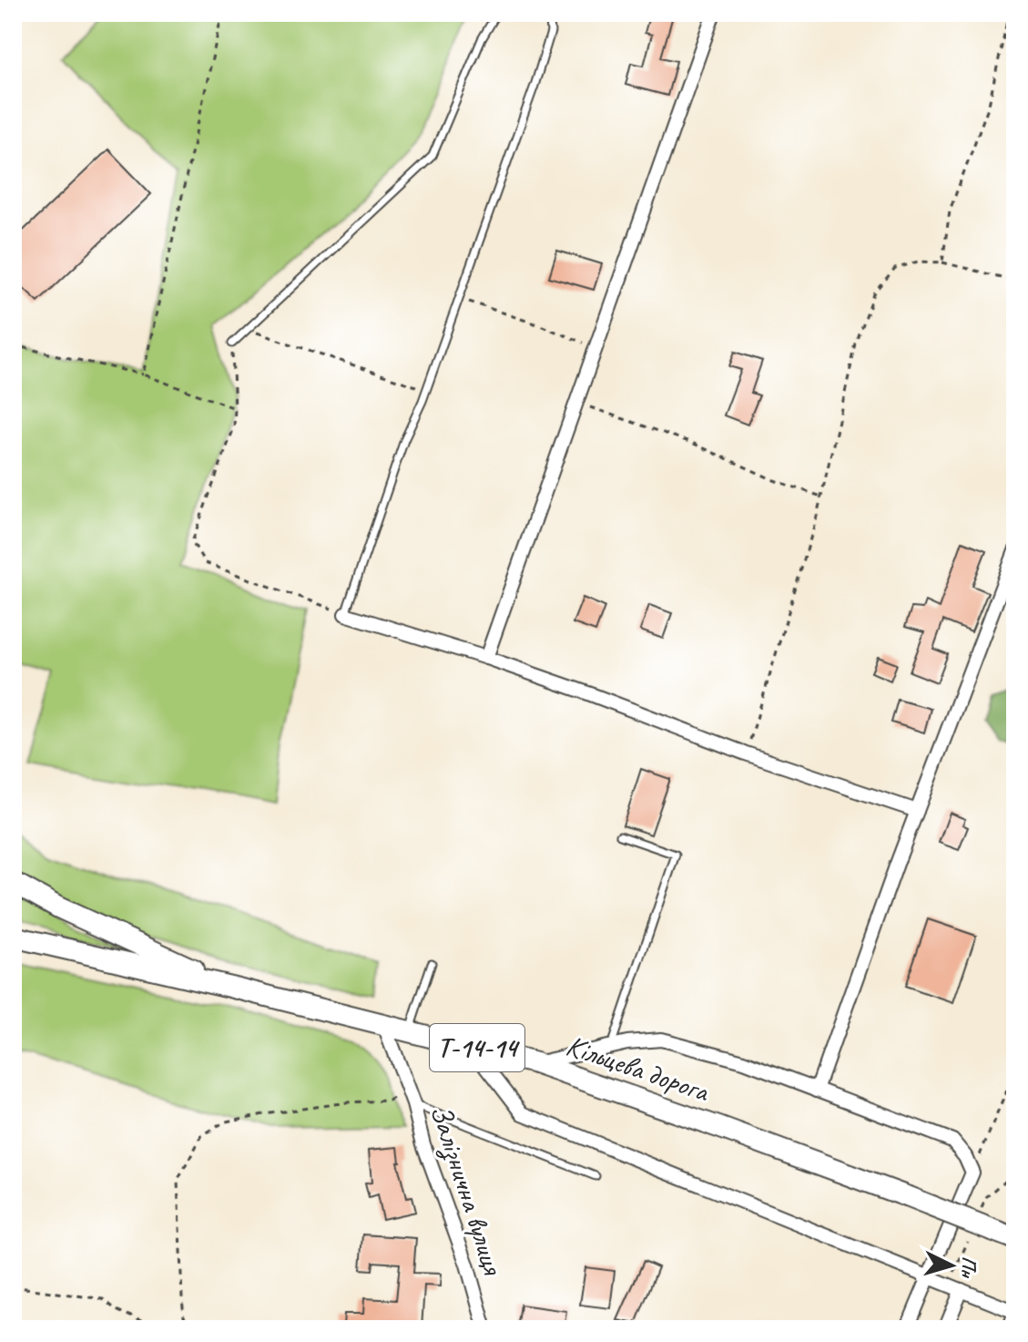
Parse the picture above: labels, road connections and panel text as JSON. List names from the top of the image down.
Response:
{
  "streets": {
    "highway": ["Т-14-14", "Кільцева дорога"],
    "street": ["Залізнична вулиця"]
  },
  "crossings": [
    ["Т-14-14", "Кільцева дорога"],
    ["Кільцева дорога", "Залізнична вулиця"]
  ],
  "north": "right"
}
